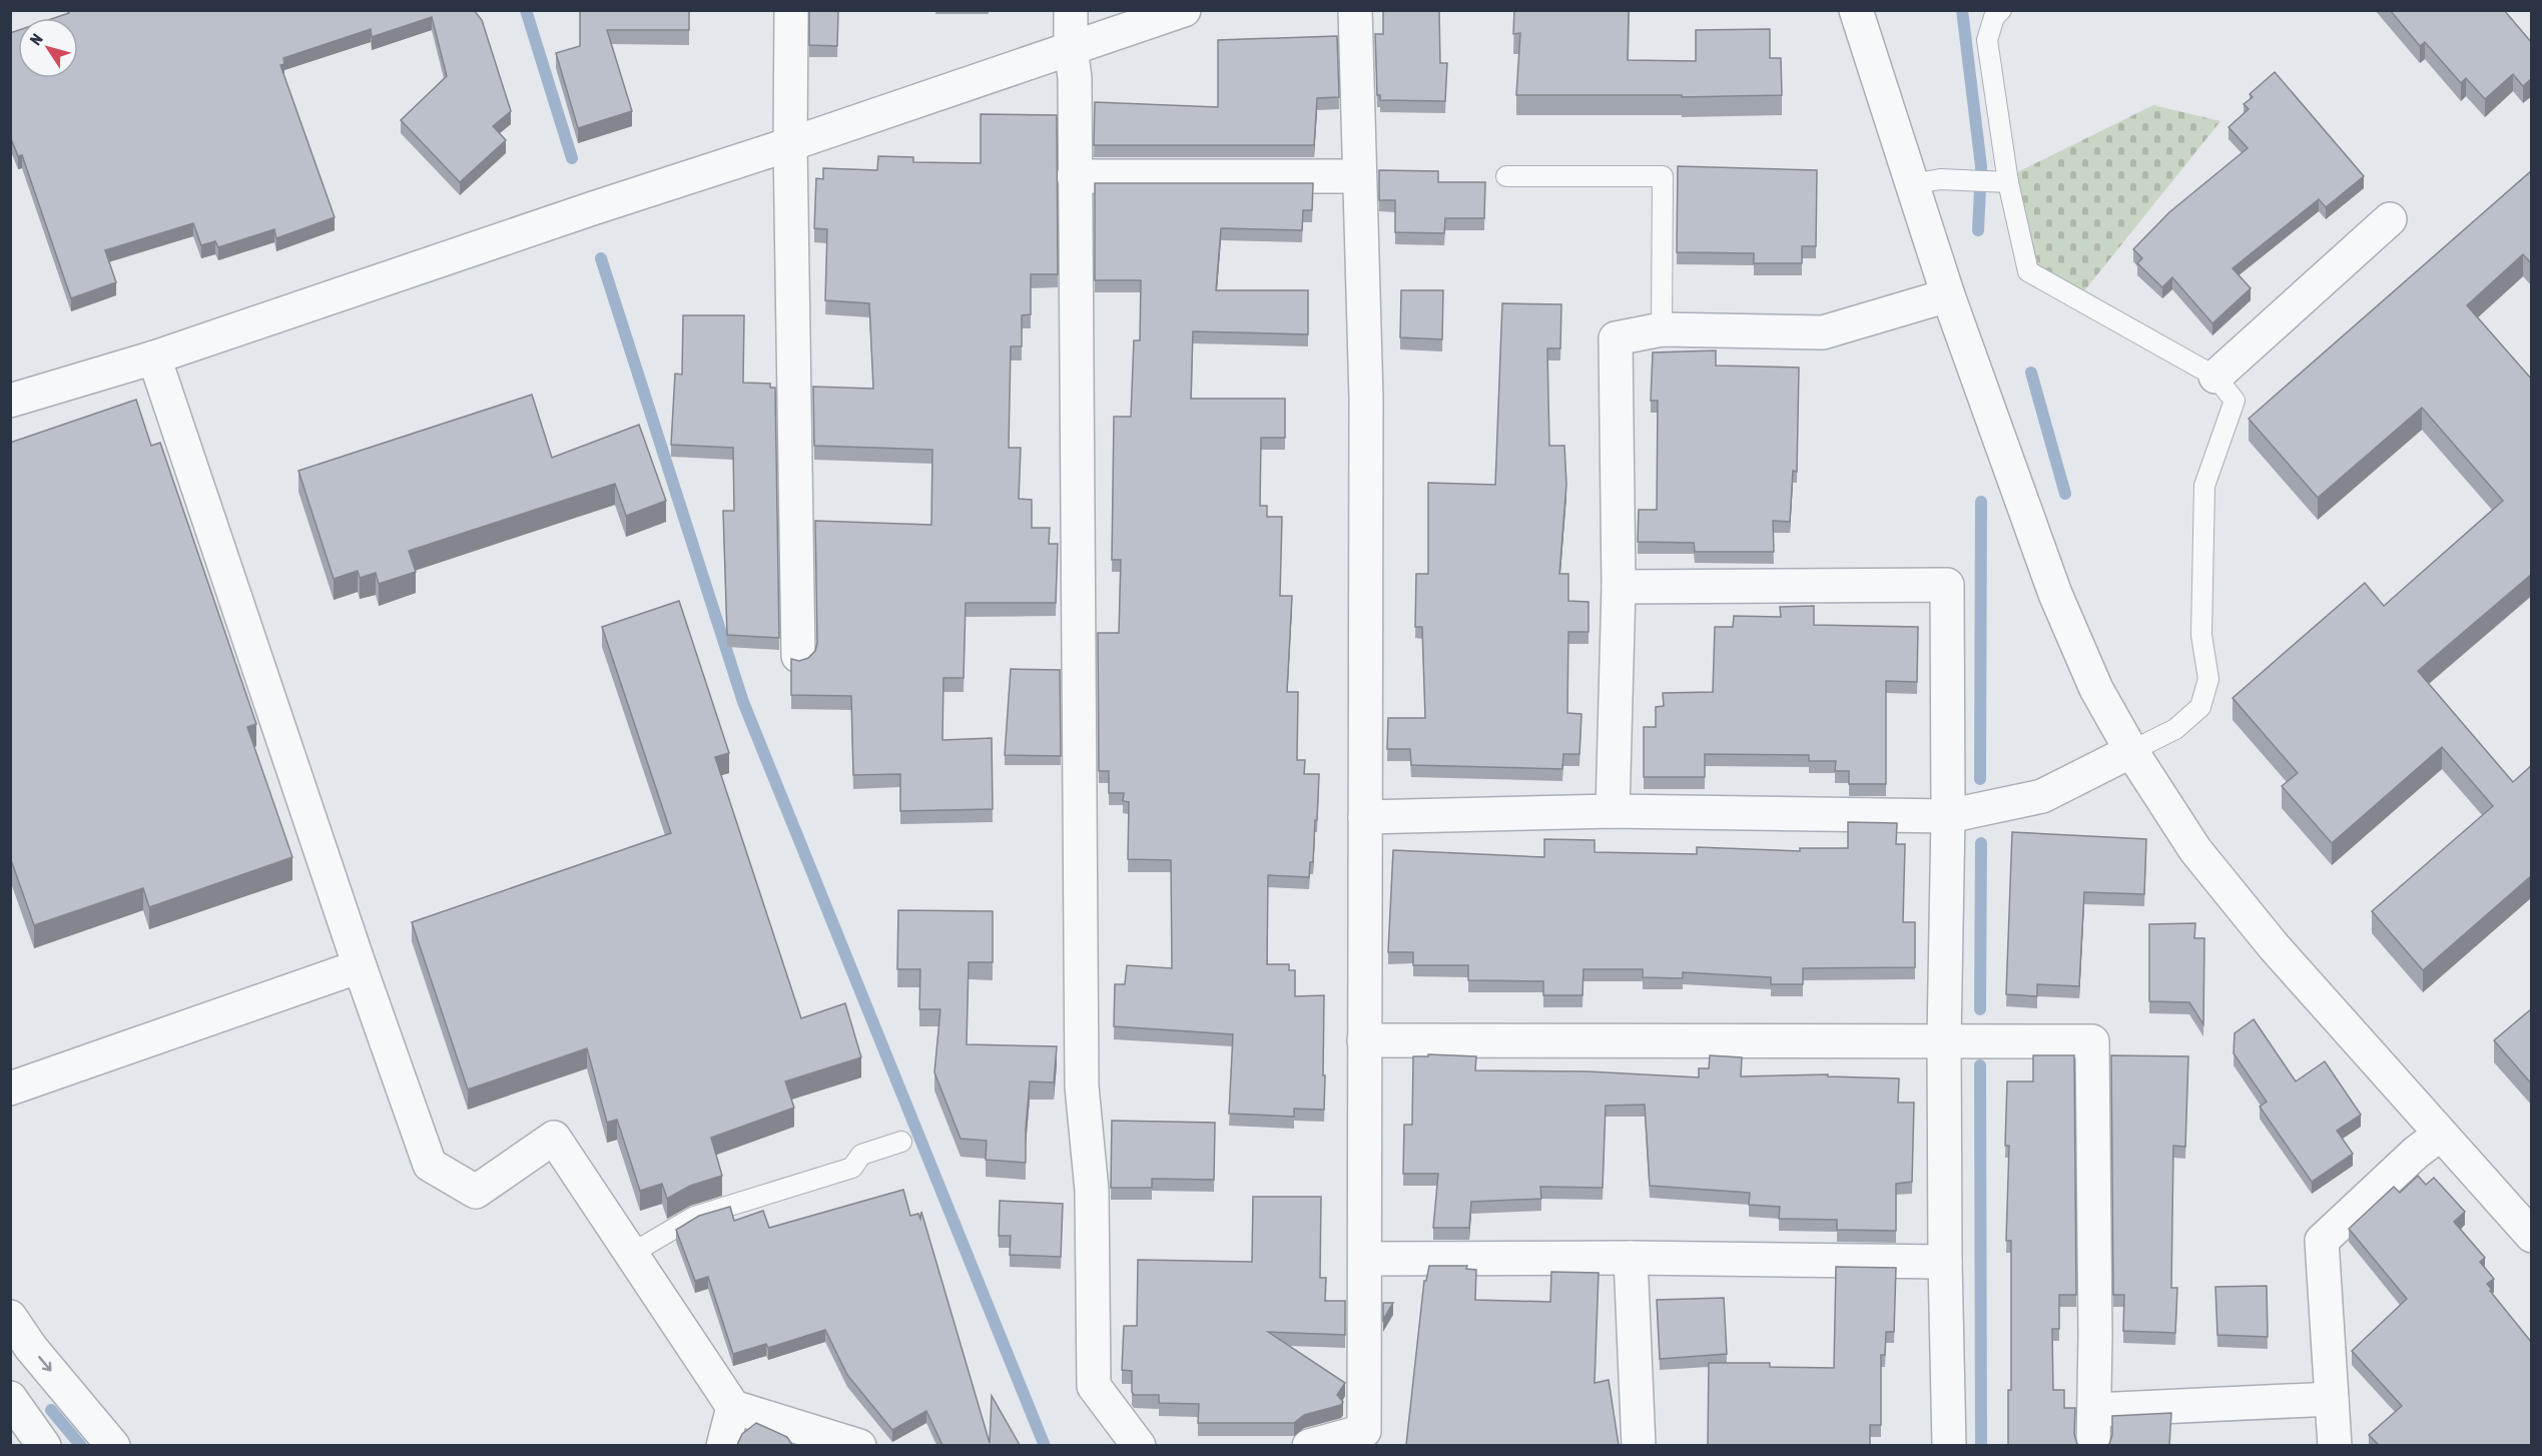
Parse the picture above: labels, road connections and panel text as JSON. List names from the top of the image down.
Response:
{
  "north": "top left"
}
